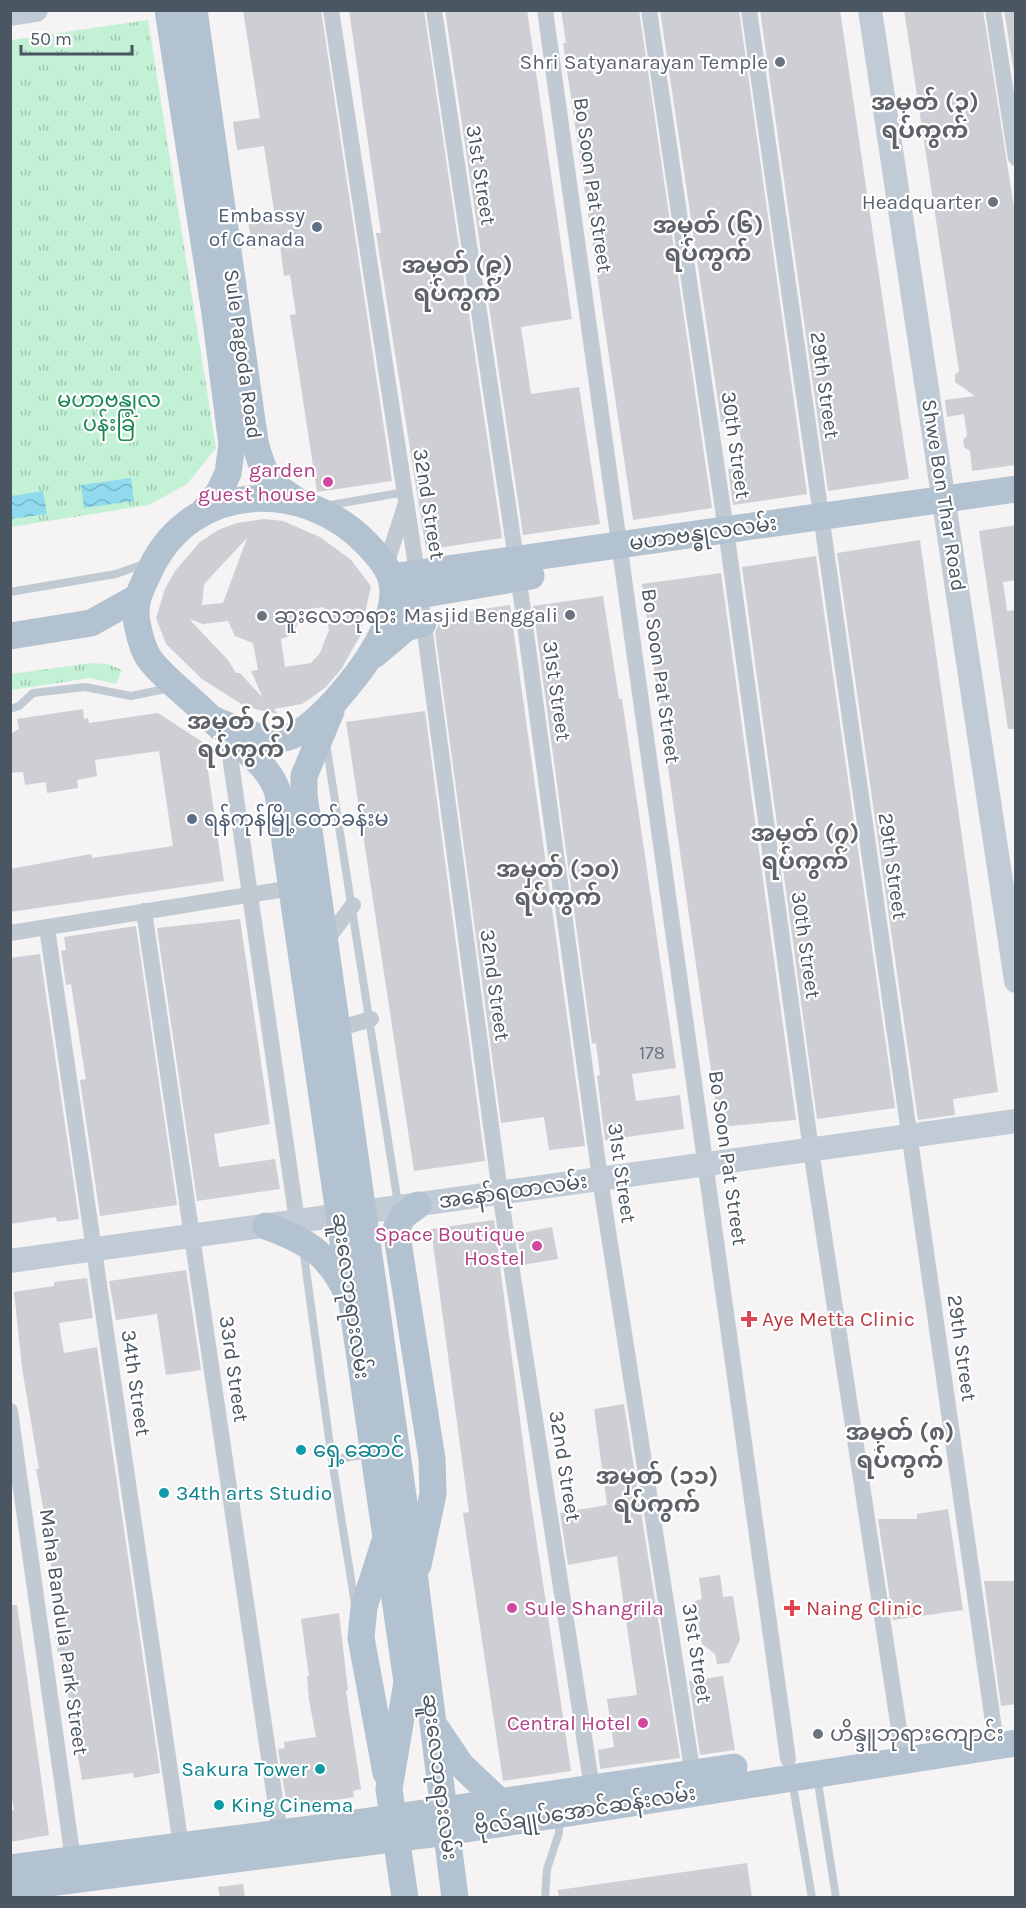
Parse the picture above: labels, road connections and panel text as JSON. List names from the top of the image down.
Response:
{
  "streets": {
    "main road": [
      "Sule Pagoda Road",
      "Shwe Bon Thar Road",
      "မဟာဗန္ဓုလလမ်း",
      "အနော်ရထာလမ်း",
      "ဆူးလေဘုရားလမ်း",
      "ဗိုလ်ချုပ်အောင်ဆန်းလမ်း"
    ],
    "street": [
      "31st Street",
      "Bo Soon Pat Street",
      "29th Street",
      "30th Street",
      "32nd Street",
      "33rd Street",
      "34th Street",
      "Maha Bandula Park Street"
    ]
  },
  "crossings": [
    ["31st Street", "မဟာဗန္ဓုလလမ်း"],
    ["31st Street", "အနော်ရထာလမ်း"],
    ["31st Street", "ဗိုလ်ချုပ်အောင်ဆန်းလမ်း"],
    ["Bo Soon Pat Street", "မဟာဗန္ဓုလလမ်း"],
    ["Bo Soon Pat Street", "အနော်ရထာလမ်း"],
    ["Bo Soon Pat Street", "ဗိုလ်ချုပ်အောင်ဆန်းလမ်း"],
    ["Sule Pagoda Road", "မဟာဗန္ဓုလလမ်း"],
    ["29th Street", "မဟာဗန္ဓုလလမ်း"],
    ["29th Street", "အနော်ရထာလမ်း"],
    ["29th Street", "ဗိုလ်ချုပ်အောင်ဆန်းလမ်း"],
    ["30th Street", "မဟာဗန္ဓုလလမ်း"],
    ["30th Street", "အနော်ရထာလမ်း"],
    ["30th Street", "ဗိုလ်ချုပ်အောင်ဆန်းလမ်း"],
    ["Shwe Bon Thar Road", "မဟာဗန္ဓုလလမ်း"],
    ["32nd Street", "မဟာဗန္ဓုလလမ်း"],
    ["32nd Street", "အနော်ရထာလမ်း"],
    ["32nd Street", "ဗိုလ်ချုပ်အောင်ဆန်းလမ်း"],
    ["အနော်ရထာလမ်း", "ဆူးလေဘုရားလမ်း"],
    ["ဆူးလေဘုရားလမ်း", "ဗိုလ်ချုပ်အောင်ဆန်းလမ်း"],
    ["33rd Street", "ဗိုလ်ချုပ်အောင်ဆန်းလမ်း"],
    ["34th Street", "ဗိုလ်ချုပ်အောင်ဆန်းလမ်း"],
    ["Maha Bandula Park Street", "ဗိုလ်ချုပ်အောင်ဆန်းလမ်း"]
  ],
  "districts": [
    "အမှတ် (၃) ရပ်ကွက်",
    "အမှတ် (၆) ရပ်ကွက်",
    "အမှတ် (၉) ရပ်ကွက်",
    "အမှတ် (၁) ရပ်ကွက်",
    "အမှတ် (၇) ရပ်ကွက်",
    "အမှတ် (၁၀) ရပ်ကွက်",
    "အမှတ် (၈) ရပ်ကွက်",
    "အမှတ် (၁၁) ရပ်ကွက်"
  ],
  "parks": ["မဟာဗန္ဓုလ ပန်းခြံ"],
  "places": {
    "other": [
      "Shri Satyanarayan Temple",
      "Headquarter",
      "Embassy of Canada",
      "garden guest house",
      "Masjid Benggali",
      "ဆူးလေဘုရား",
      "ရန်ကုန်မြို့တော်ခန်းမ",
      "Space Boutique Hostel",
      "ရှေ့ဆောင်",
      "34th arts Studio",
      "Sule Shangrila",
      "Central Hotel",
      "ဟိန္ဒူဘုရားကျောင်း",
      "Sakura Tower",
      "King Cinema"
    ],
    "health": ["Aye Metta Clinic", "Naing Clinic"]
  },
  "house_numbers": ["178"],
  "scale_bar": "50 m"
}
